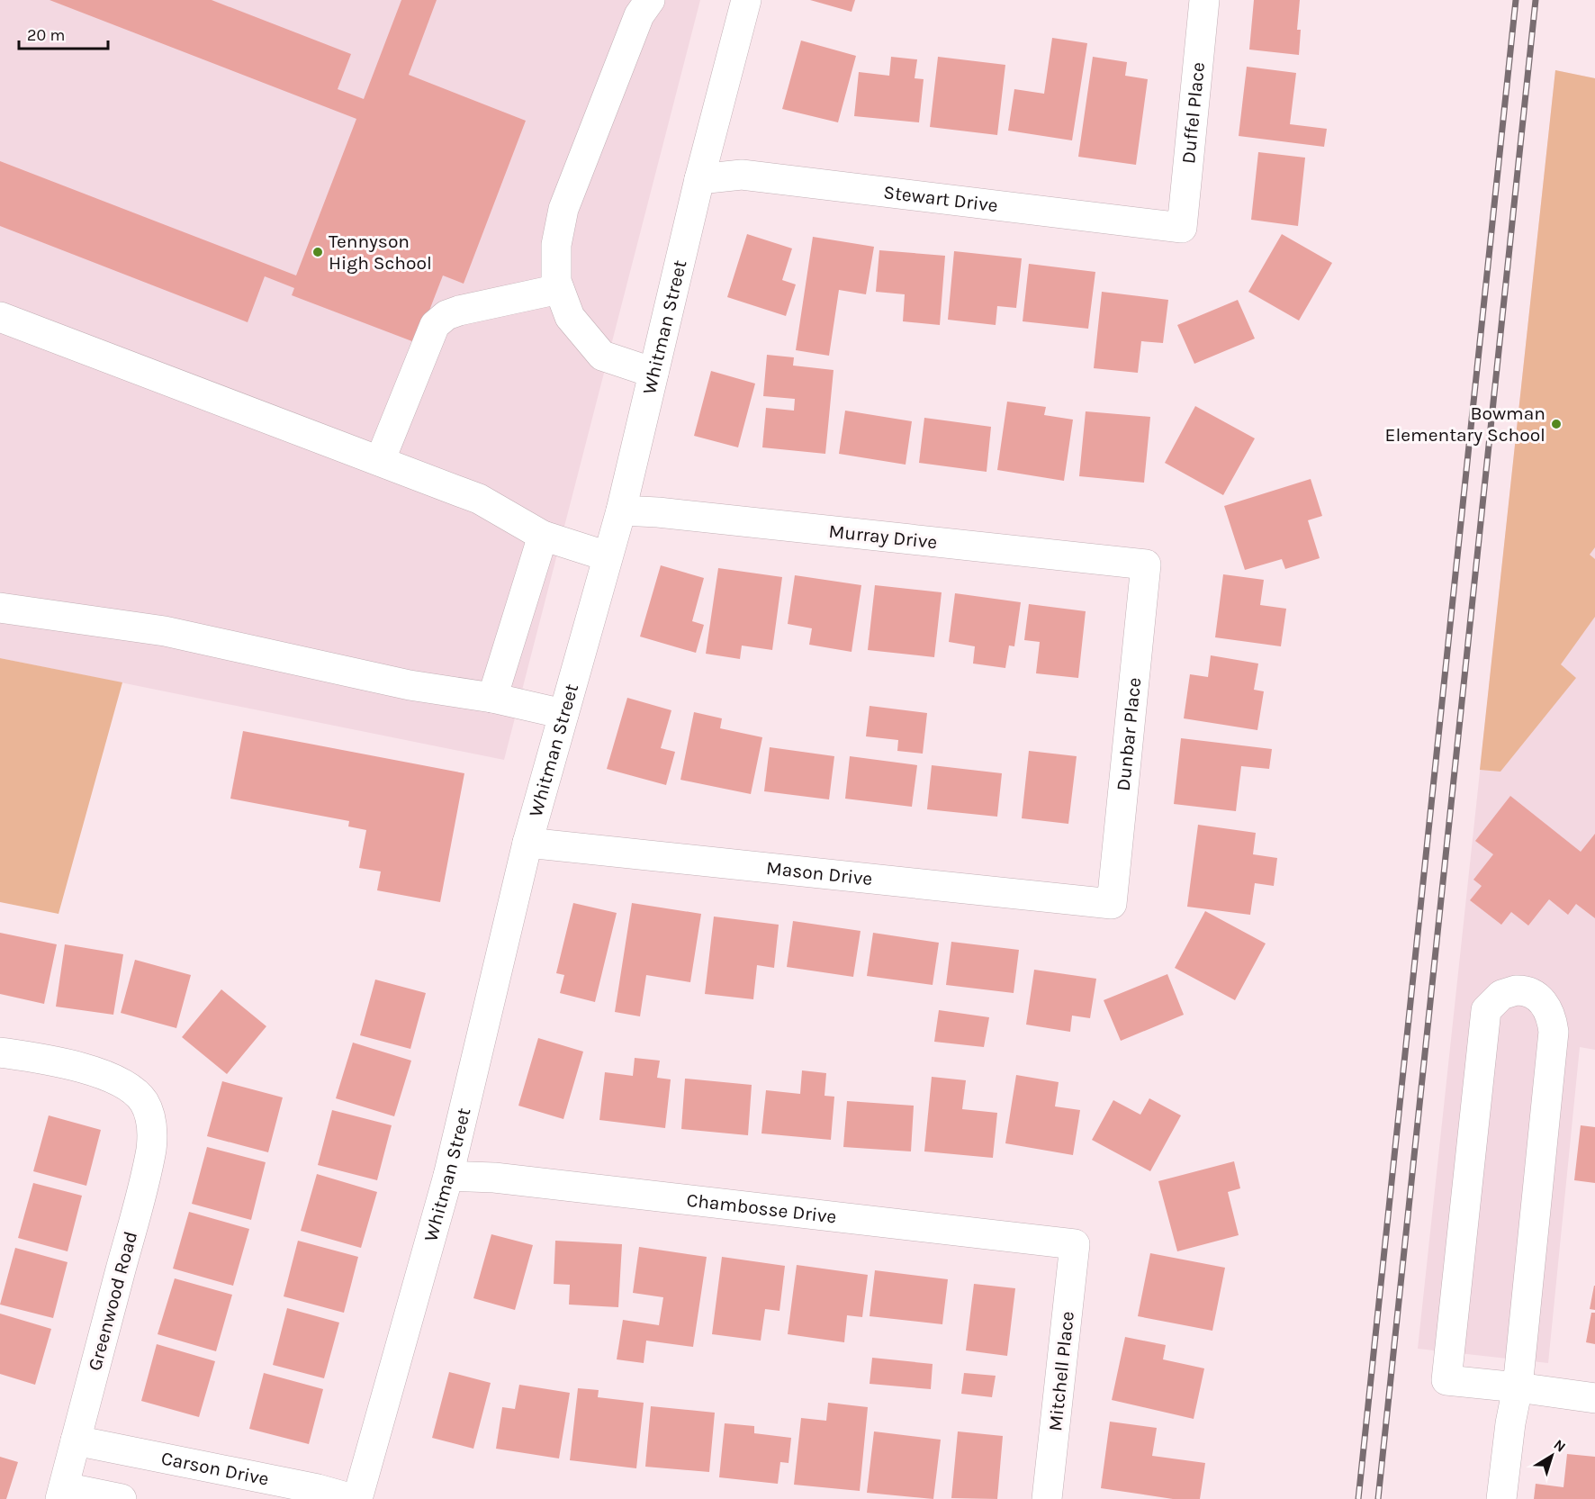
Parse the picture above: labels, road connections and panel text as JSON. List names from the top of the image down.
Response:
{
  "streets": {
    "street": [
      "Duffel Place",
      "Stewart Drive",
      "Whitman Street",
      "Murray Drive",
      "Dunbar Place",
      "Mason Drive",
      "Chambosse Drive",
      "Greenwood Road",
      "Mitchell Place",
      "Carson Drive"
    ]
  },
  "crossings": [
    ["Duffel Place", "Stewart Drive"],
    ["Stewart Drive", "Whitman Street"],
    ["Whitman Street", "Murray Drive"],
    ["Whitman Street", "Mason Drive"],
    ["Whitman Street", "Chambosse Drive"],
    ["Murray Drive", "Dunbar Place"],
    ["Dunbar Place", "Mason Drive"],
    ["Chambosse Drive", "Mitchell Place"],
    ["Greenwood Road", "Carson Drive"]
  ],
  "places": ["Tennyson High School", "Bowman Elementary School"],
  "scale_bar": "20 m",
  "north": "top right"
}
